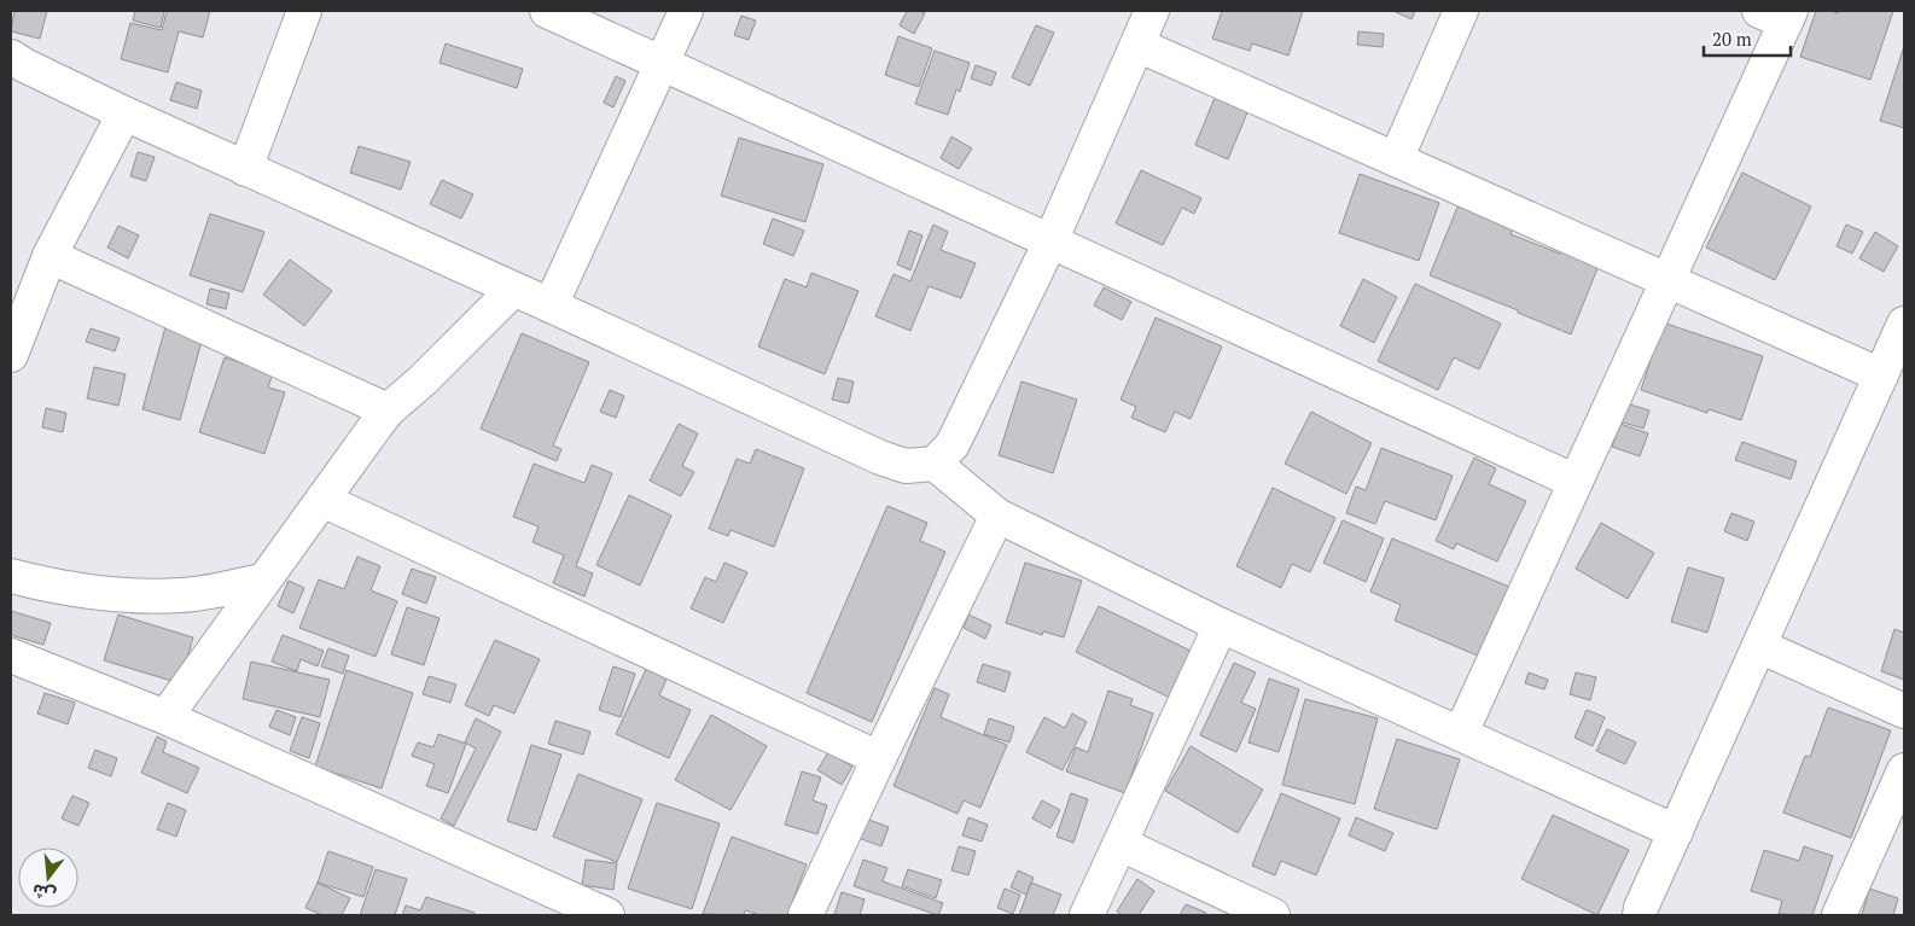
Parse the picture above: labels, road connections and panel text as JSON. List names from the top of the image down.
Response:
{
  "scale_bar": "20 m",
  "north": "bottom"
}
